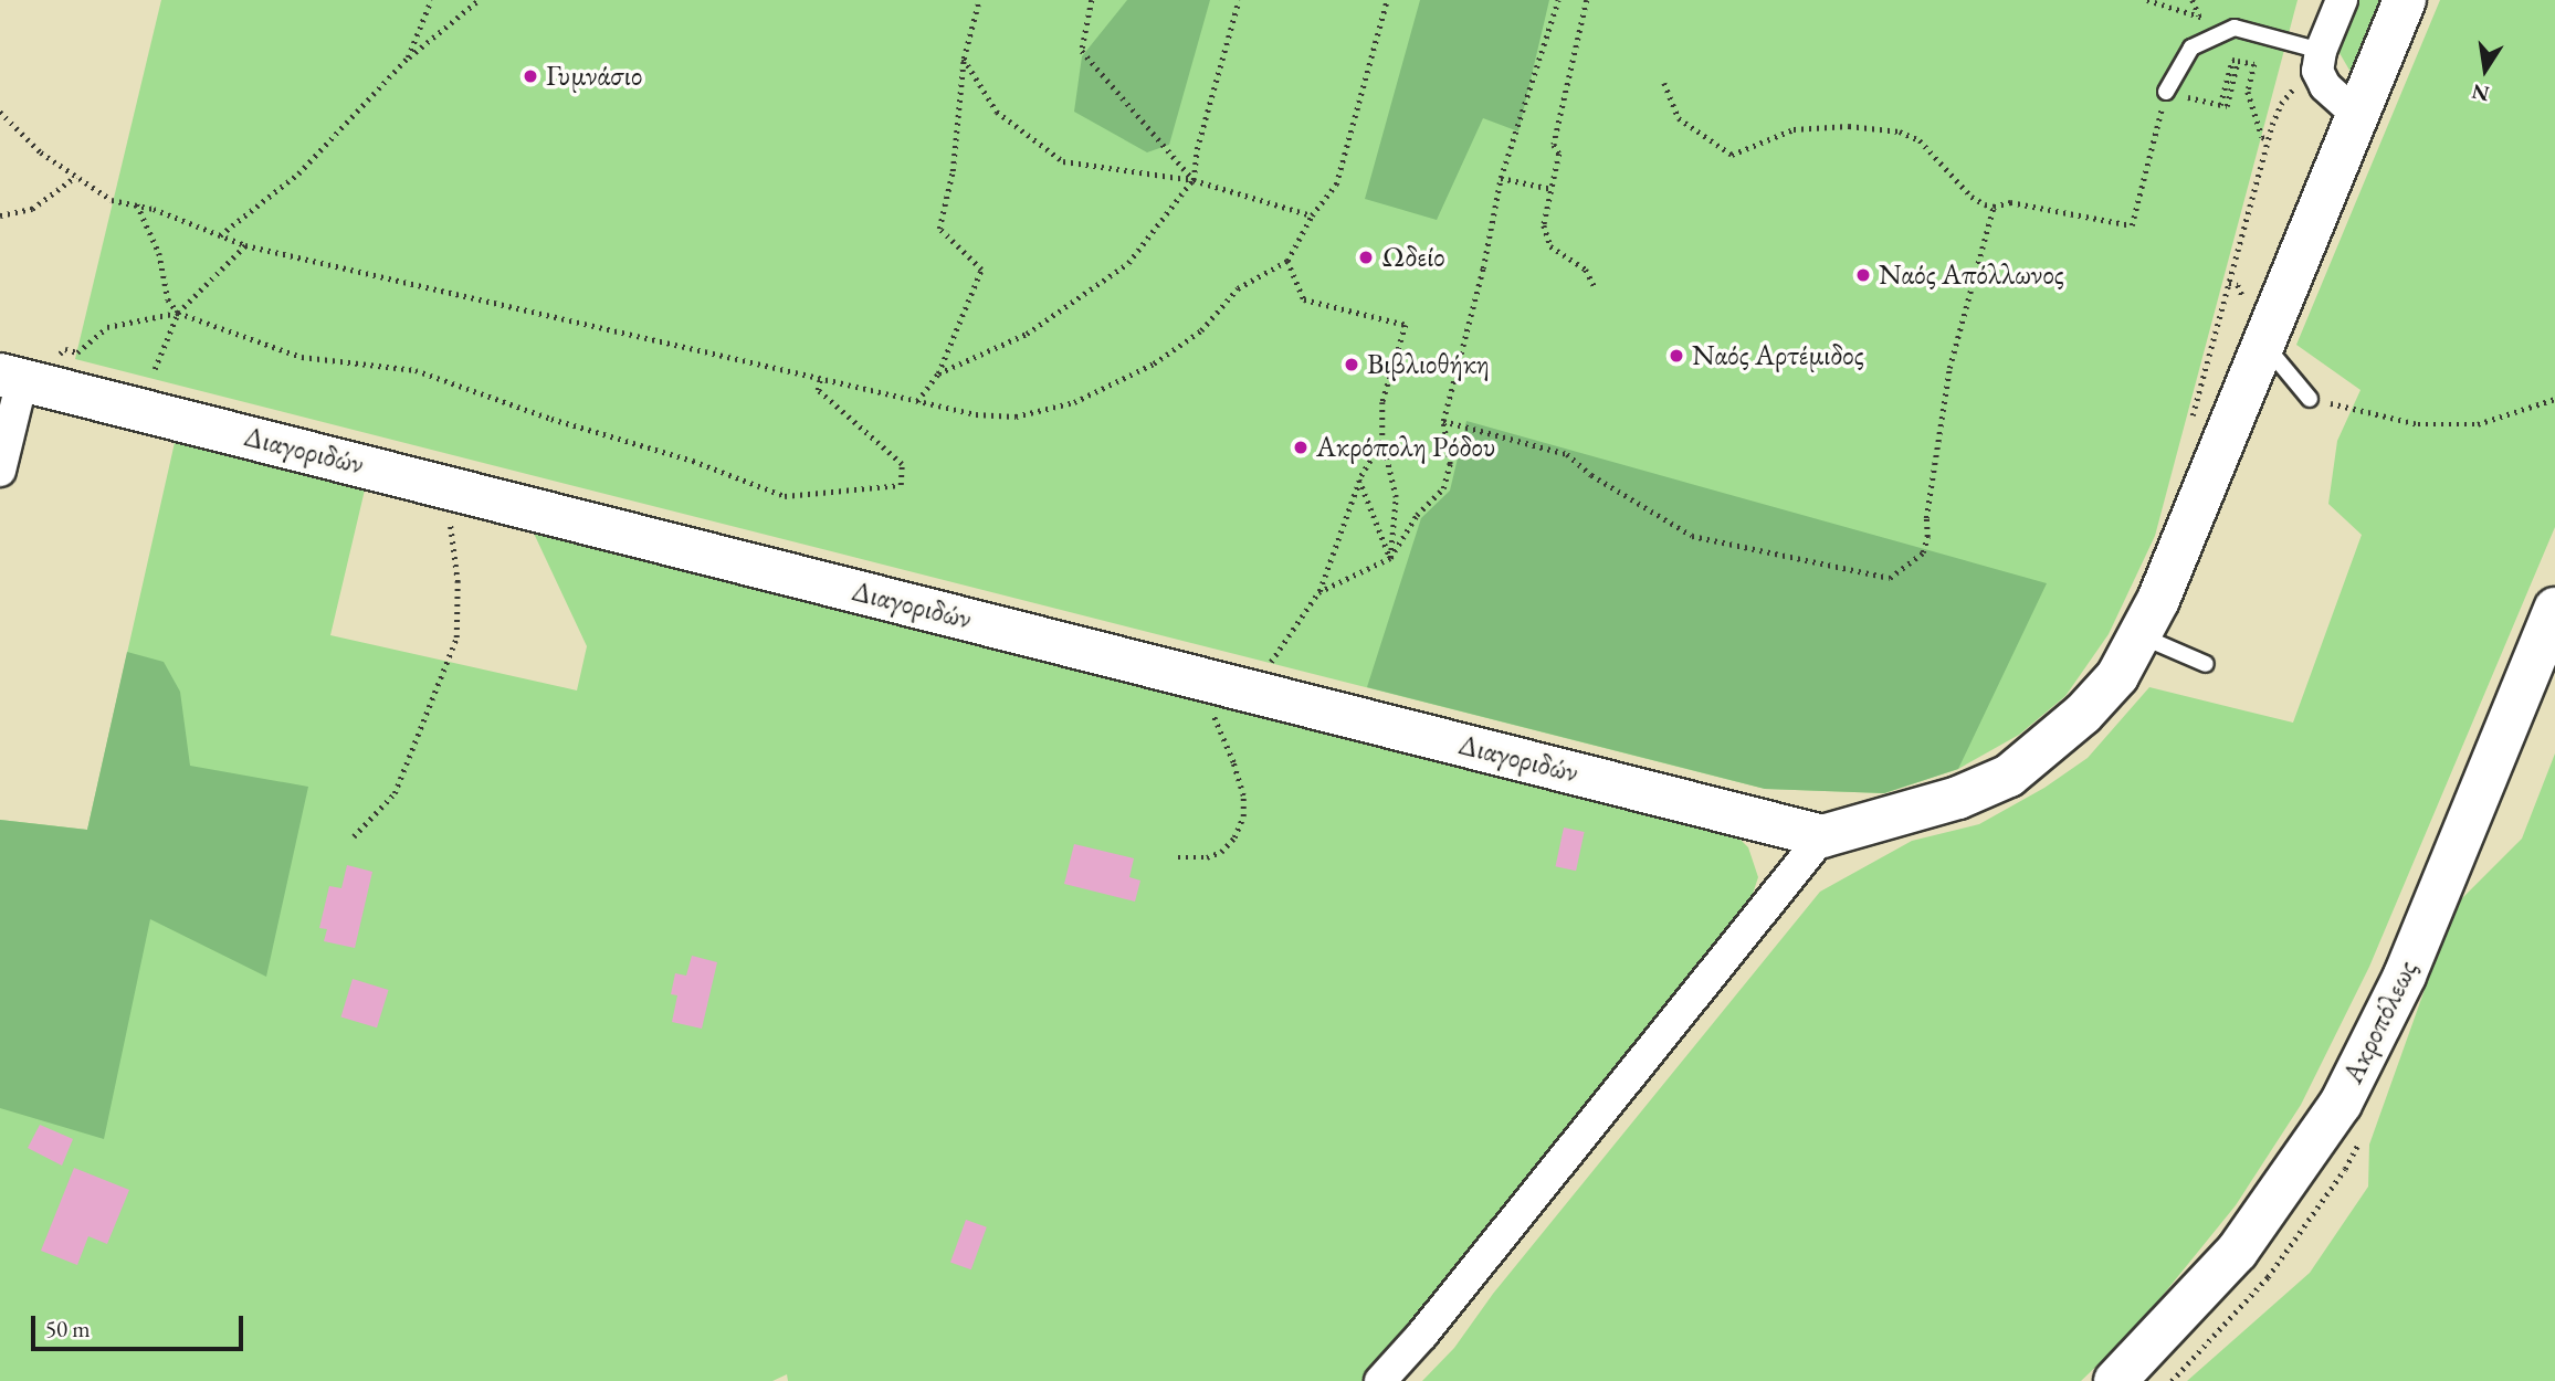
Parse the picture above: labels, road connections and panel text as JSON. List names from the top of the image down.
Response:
{
  "streets": {
    "street": ["Διαγοριδών", "Ακροπόλεως"]
  },
  "places": [
    "Γυμνάσιο",
    "Ωδείο",
    "Ναός Απόλλωνος",
    "Ναός Αρτέμιδος",
    "Βιβλιοθήκη",
    "Ακρόπολη Ρόδου"
  ],
  "scale_bar": "50 m",
  "north": "bottom"
}
